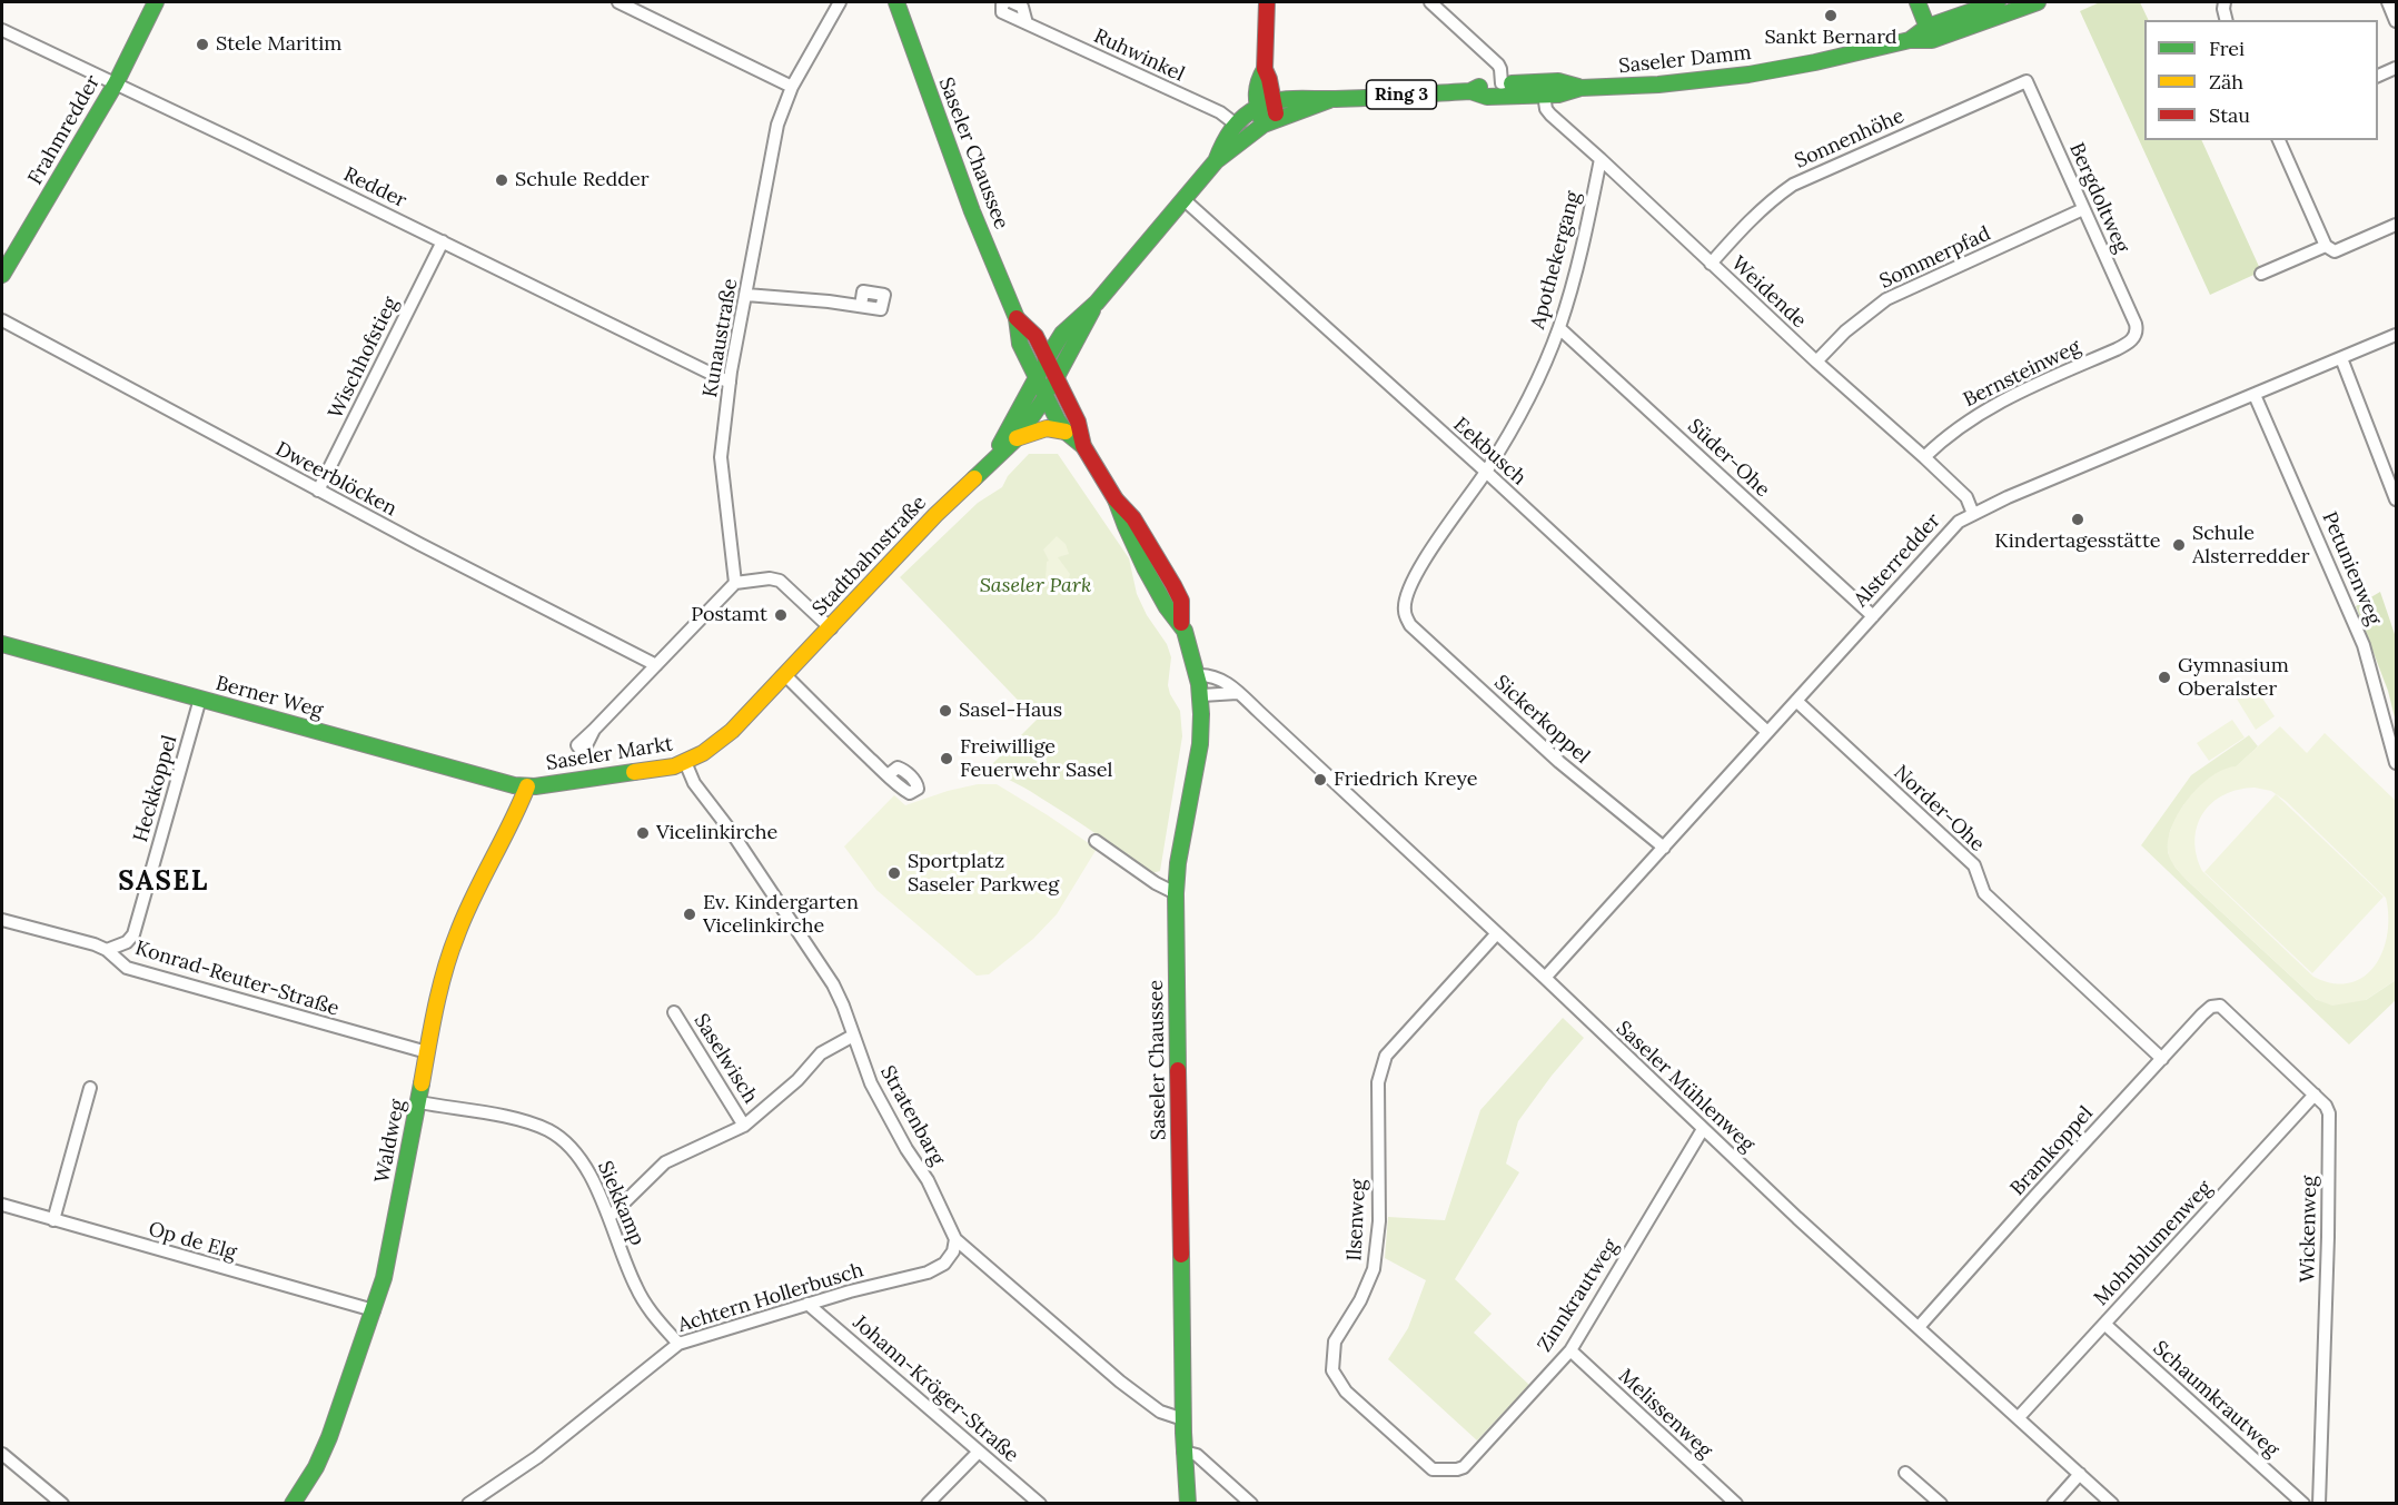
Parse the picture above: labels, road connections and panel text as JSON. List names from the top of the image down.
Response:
{
  "streets": {
    "main road": [
      "Saseler Damm",
      "Ring 3",
      "Frahmredder",
      "Saseler Chaussee",
      "Stadtbahnstraße",
      "Berner Weg",
      "Saseler Markt",
      "Waldweg"
    ],
    "street": [
      "Ruhwinkel",
      "Sonnenhöhe",
      "Redder",
      "Bergdoltweg",
      "Sommerpfad",
      "Apothekergang",
      "Weidende",
      "Kunaustraße",
      "Wischhofstieg",
      "Bernsteinweg",
      "Eekbusch",
      "Süder-Ohe",
      "Dweerblöcken",
      "Alsterredder",
      "Petunienweg",
      "Sickerkoppel",
      "Heckkoppel",
      "Norder-Ohe",
      "Konrad-Reuter-Straße",
      "Saselwisch",
      "Saseler Mühlenweg",
      "Stratenbarg",
      "Bramkoppel",
      "Siekkamp",
      "Ilsenweg",
      "Wickenweg",
      "Op de Elg",
      "Mohnblumenweg",
      "Zinnkrautweg",
      "Achtern Hollerbusch",
      "Johann-Kröger-Straße",
      "Schaumkrautweg",
      "Melissenweg"
    ]
  },
  "crossings": [
    ["Ruhwinkel", "Stadtbahnstraße"],
    ["Saseler Damm", "Weidende"],
    ["Saseler Damm", "Stadtbahnstraße"],
    ["Frahmredder", "Redder"],
    ["Sonnenhöhe", "Bergdoltweg"],
    ["Sonnenhöhe", "Weidende"],
    ["Saseler Chaussee", "Stadtbahnstraße"],
    ["Saseler Chaussee", "Saseler Mühlenweg"],
    ["Saseler Chaussee", "Stratenbarg"],
    ["Redder", "Kunaustraße"],
    ["Redder", "Wischhofstieg"],
    ["Bergdoltweg", "Sommerpfad"],
    ["Bergdoltweg", "Bernsteinweg"],
    ["Sommerpfad", "Weidende"],
    ["Apothekergang", "Weidende"],
    ["Apothekergang", "Eekbusch"],
    ["Apothekergang", "Süder-Ohe"],
    ["Apothekergang", "Sickerkoppel"],
    ["Weidende", "Bernsteinweg"],
    ["Weidende", "Alsterredder"],
    ["Kunaustraße", "Saseler Markt"],
    ["Wischhofstieg", "Dweerblöcken"],
    ["Eekbusch", "Stadtbahnstraße"],
    ["Eekbusch", "Alsterredder"],
    ["Süder-Ohe", "Alsterredder"],
    ["Dweerblöcken", "Saseler Markt"],
    ["Stadtbahnstraße", "Saseler Markt"],
    ["Alsterredder", "Petunienweg"],
    ["Alsterredder", "Sickerkoppel"],
    ["Alsterredder", "Norder-Ohe"],
    ["Alsterredder", "Saseler Mühlenweg"],
    ["Berner Weg", "Saseler Markt"],
    ["Berner Weg", "Heckkoppel"],
    ["Berner Weg", "Waldweg"],
    ["Saseler Markt", "Stratenbarg"],
    ["Saseler Markt", "Waldweg"],
    ["Heckkoppel", "Konrad-Reuter-Straße"],
    ["Norder-Ohe", "Bramkoppel"],
    ["Konrad-Reuter-Straße", "Waldweg"],
    ["Saseler Mühlenweg", "Bramkoppel"],
    ["Saseler Mühlenweg", "Ilsenweg"],
    ["Saseler Mühlenweg", "Mohnblumenweg"],
    ["Saseler Mühlenweg", "Zinnkrautweg"],
    ["Stratenbarg", "Achtern Hollerbusch"],
    ["Waldweg", "Siekkamp"],
    ["Waldweg", "Op de Elg"],
    ["Bramkoppel", "Wickenweg"],
    ["Siekkamp", "Achtern Hollerbusch"],
    ["Ilsenweg", "Zinnkrautweg"],
    ["Wickenweg", "Mohnblumenweg"],
    ["Mohnblumenweg", "Schaumkrautweg"],
    ["Zinnkrautweg", "Melissenweg"],
    ["Achtern Hollerbusch", "Johann-Kröger-Straße"]
  ],
  "districts": ["SASEL"],
  "parks": ["Saseler Park"],
  "places": [
    "Sankt Bernard",
    "Stele Maritim",
    "Schule Redder",
    "Kindertagesstätte",
    "Schule Alsterredder",
    "Postamt",
    "Gymnasium Oberalster",
    "Sasel-Haus",
    "Freiwillige Feuerwehr Sasel",
    "Friedrich Kreye",
    "Vicelinkirche",
    "Sportplatz Saseler Parkweg",
    "Ev. Kindergarten Vicelinkirche"
  ],
  "legend": ["Frei", "Zäh", "Stau"]
}
